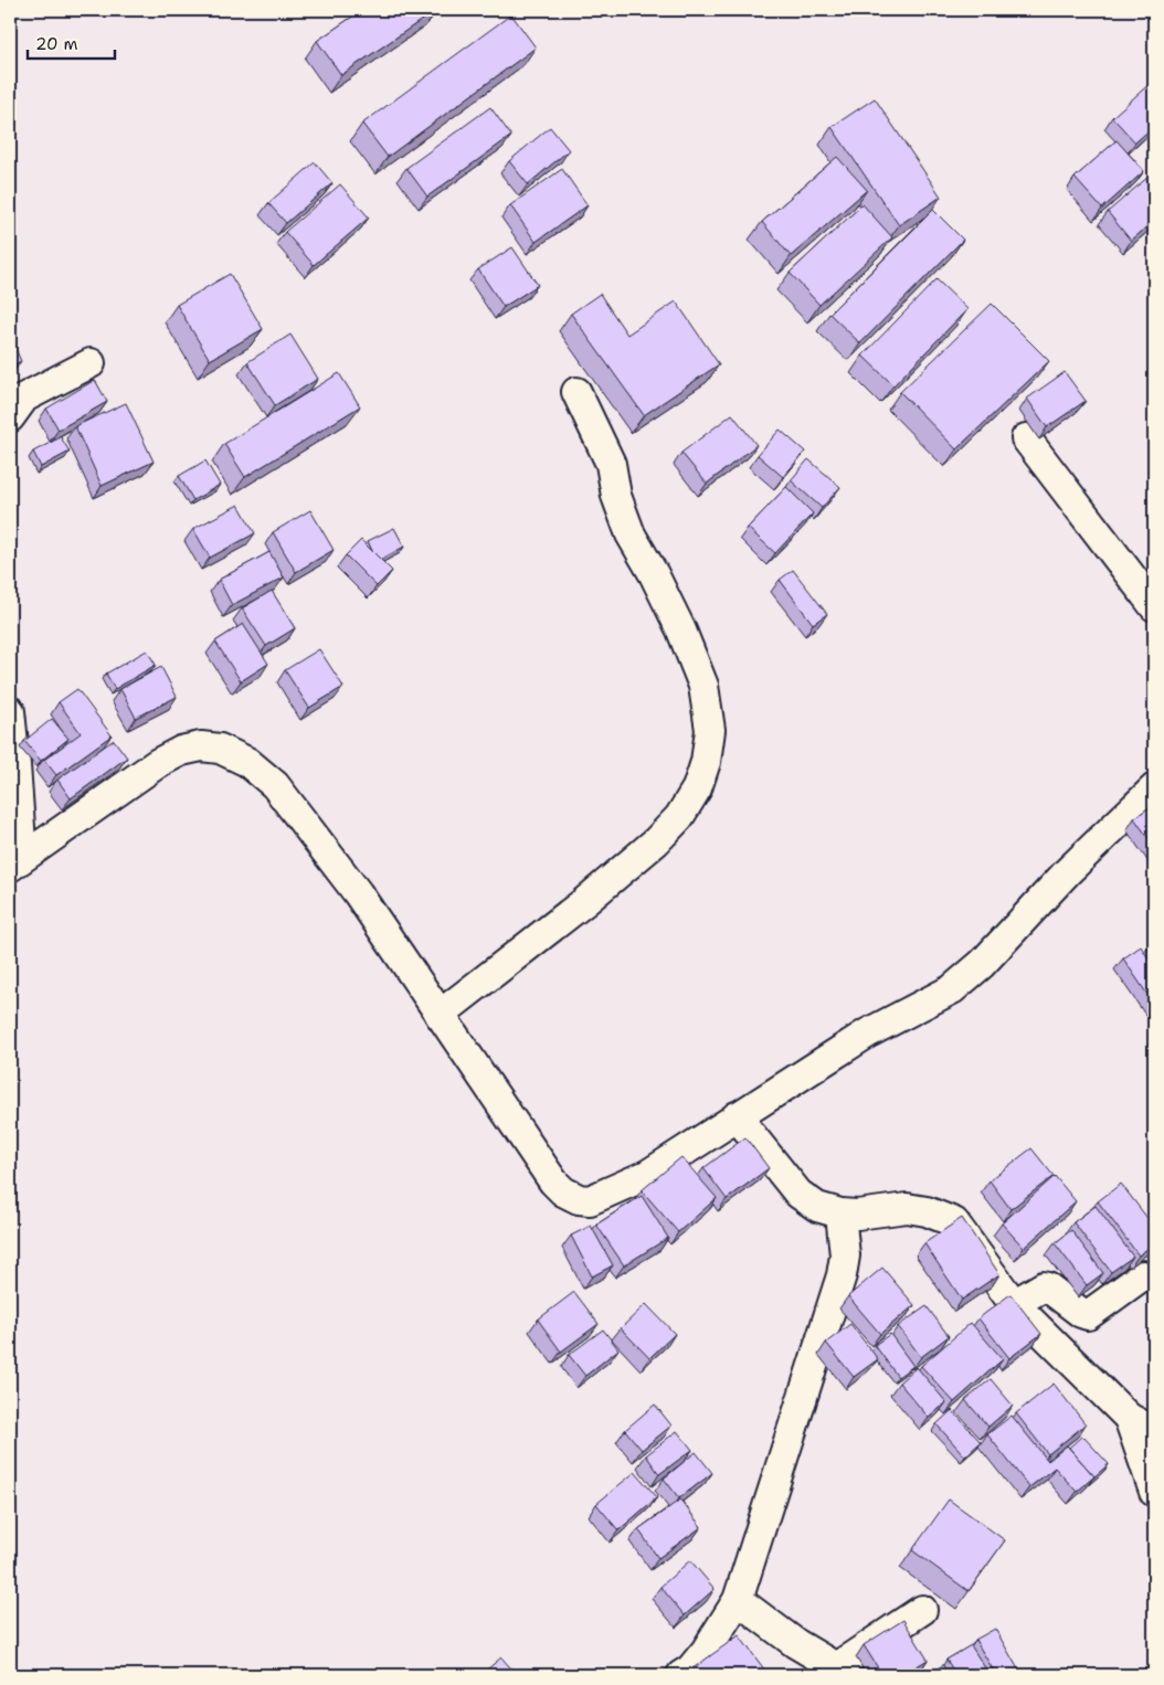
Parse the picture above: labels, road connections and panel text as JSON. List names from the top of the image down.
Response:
{
  "scale_bar": "20 m"
}
